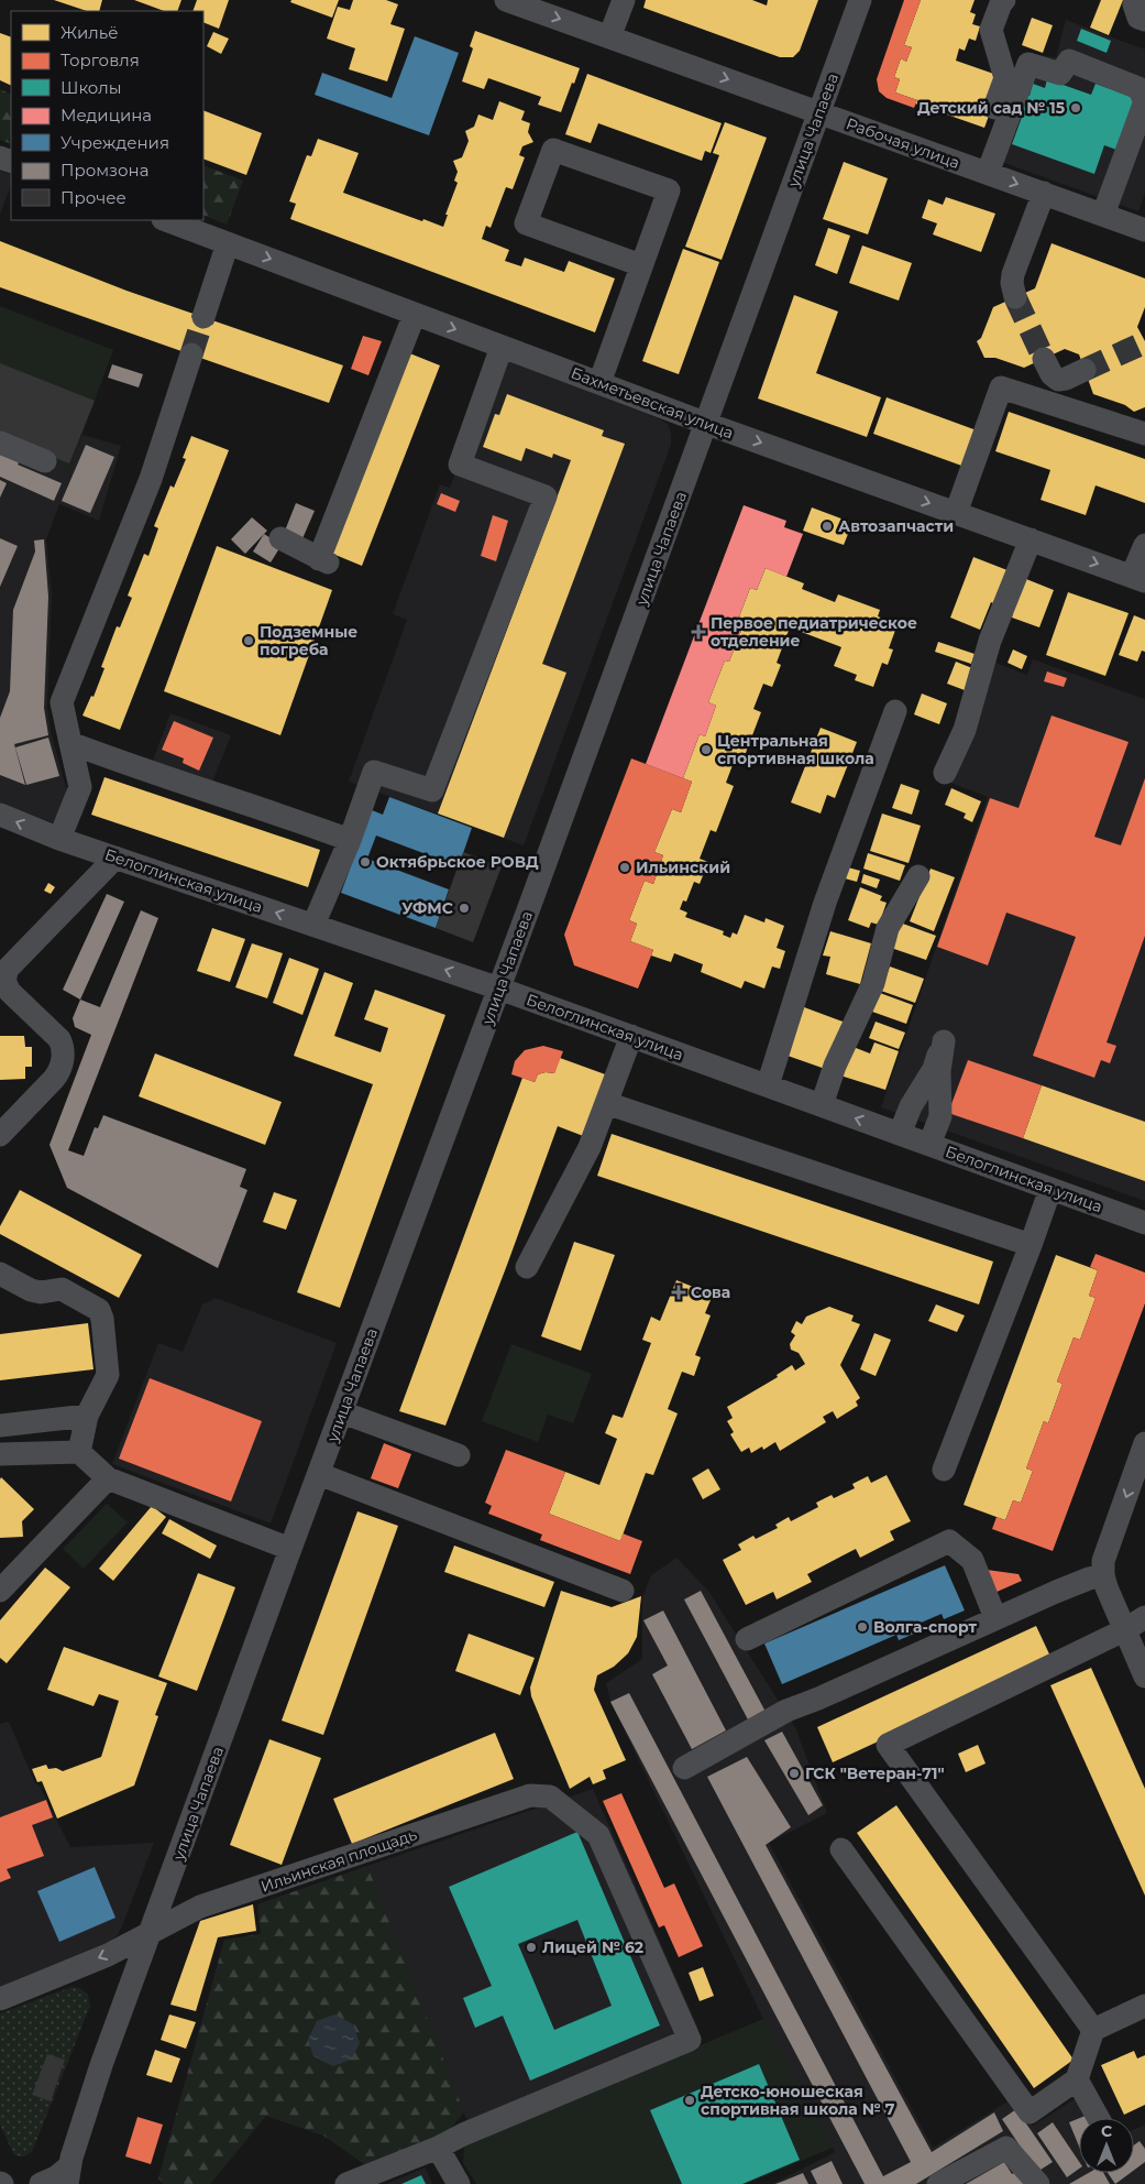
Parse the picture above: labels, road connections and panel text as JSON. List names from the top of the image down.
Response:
{
  "streets": {
    "street": [
      "улица Чапаева",
      "Рабочая улица",
      "Бахметьевская улица",
      "Белоглинская улица",
      "Ильинская площадь"
    ]
  },
  "crossings": [
    ["улица Чапаева", "Рабочая улица"],
    ["улица Чапаева", "Бахметьевская улица"],
    ["улица Чапаева", "Белоглинская улица"],
    ["улица Чапаева", "Ильинская площадь"]
  ],
  "one_way": ["Рабочая улица", "Бахметьевская улица"],
  "places": {
    "other": [
      "Детский сад № 15",
      "Автозапчасти",
      "Подземные погреба",
      "Центральная спортивная школа",
      "Октябрьское РОВД",
      "Ильинский",
      "УФМС",
      "Волга-спорт",
      "ГСК \"Ветеран-71\"",
      "Лицей № 62",
      "Детско-юношеская спортивная школа № 7"
    ],
    "health": ["Первое педиатрическое отделение", "Сова"]
  },
  "legend": [
    "Жильё",
    "Торговля",
    "Школы",
    "Медицина",
    "Учреждения",
    "Промзона",
    "Прочее"
  ],
  "north": "top"
}
